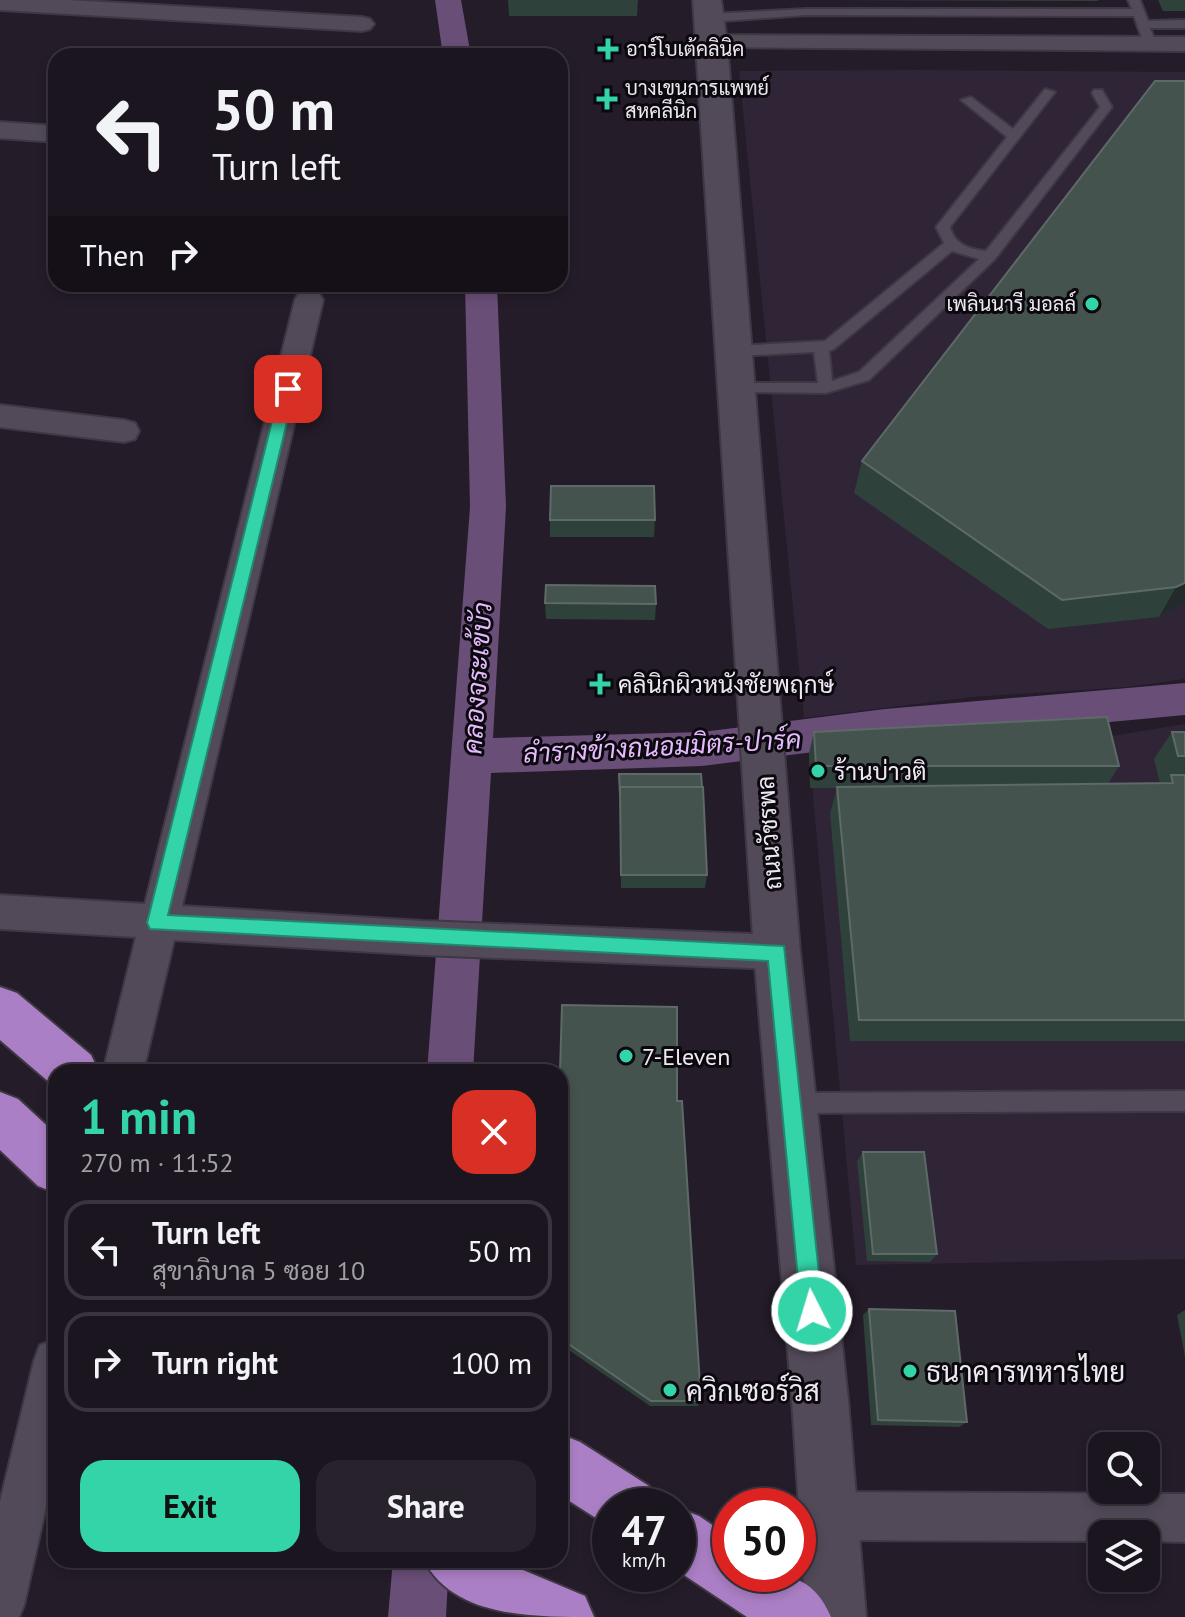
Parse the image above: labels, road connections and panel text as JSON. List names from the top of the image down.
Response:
{
  "streets": {
    "main road": ["ถนนวัชรพล"]
  },
  "water": ["คลองจระเข้บัว", "ลำรางข้างถนอมมิตร-ปาร์ค"],
  "places": {
    "health": ["อาร์โบเต้คลินิค", "บางเขนการแพทย์ สหคลีนิก", "คลินิกผิวหนังชัยพฤกษ์"],
    "other": [
      "เพลินนารี มอลล์",
      "ร้านบ่าวติ",
      "7-Eleven",
      "ธนาคารทหารไทย",
      "ควิกเซอร์วิส"
    ]
  },
  "page": {
    "turn": ["50 m", "Turn left"],
    "then": "Then",
    "heading": ["1 min", "270 m · 11:52"],
    "list": [
      {
        "name": "Turn left",
        "note": "สุขาภิบาล 5 ซอย 10",
        "value": "50 m"
      },
      {
        "name": "Turn right",
        "value": "100 m"
      }
    ],
    "buttons": ["Exit", "Share"],
    "speed": "47 km/h",
    "limit": "50"
  }
}
